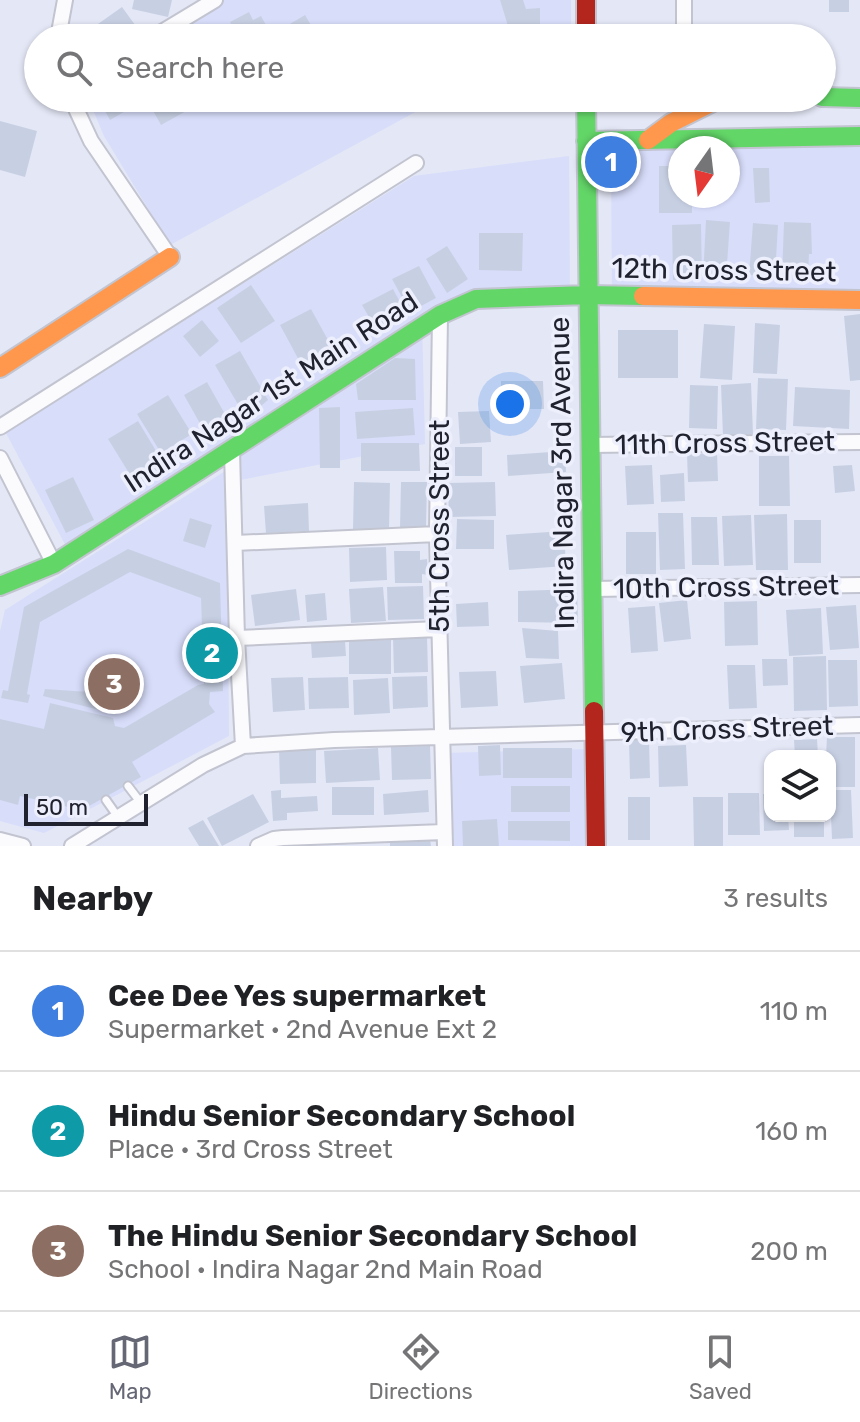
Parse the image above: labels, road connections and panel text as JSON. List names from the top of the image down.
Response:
{
  "streets": {
    "street": [
      "12th Cross Street",
      "Indira Nagar 1st Main Road",
      "11th Cross Street",
      "Indira Nagar 3rd Avenue",
      "5th Cross Street",
      "10th Cross Street",
      "9th Cross Street"
    ]
  },
  "crossings": [
    ["12th Cross Street", "Indira Nagar 1st Main Road"],
    ["12th Cross Street", "Indira Nagar 3rd Avenue"],
    ["Indira Nagar 1st Main Road", "Indira Nagar 3rd Avenue"],
    ["Indira Nagar 1st Main Road", "5th Cross Street"],
    ["11th Cross Street", "Indira Nagar 3rd Avenue"],
    ["Indira Nagar 3rd Avenue", "10th Cross Street"],
    ["Indira Nagar 3rd Avenue", "9th Cross Street"],
    ["5th Cross Street", "9th Cross Street"]
  ],
  "scale_bar": "50 m",
  "north": "bottom",
  "page": {
    "search": "Search here",
    "pins": ["1", "2", "3"],
    "scale": "50 m",
    "heading": ["Nearby", "3 results"],
    "list": [
      {
        "mark": "1",
        "name": "Cee Dee Yes supermarket",
        "note": "Supermarket · 2nd Avenue Ext 2",
        "value": "110 m"
      },
      {
        "mark": "2",
        "name": "Hindu Senior Secondary School",
        "note": "Place · 3rd Cross Street",
        "value": "160 m"
      },
      {
        "mark": "3",
        "name": "The Hindu Senior Secondary School",
        "note": "School · Indira Nagar 2nd Main Road",
        "value": "200 m"
      }
    ],
    "nav": ["Map", "Directions", "Saved"]
  }
}
